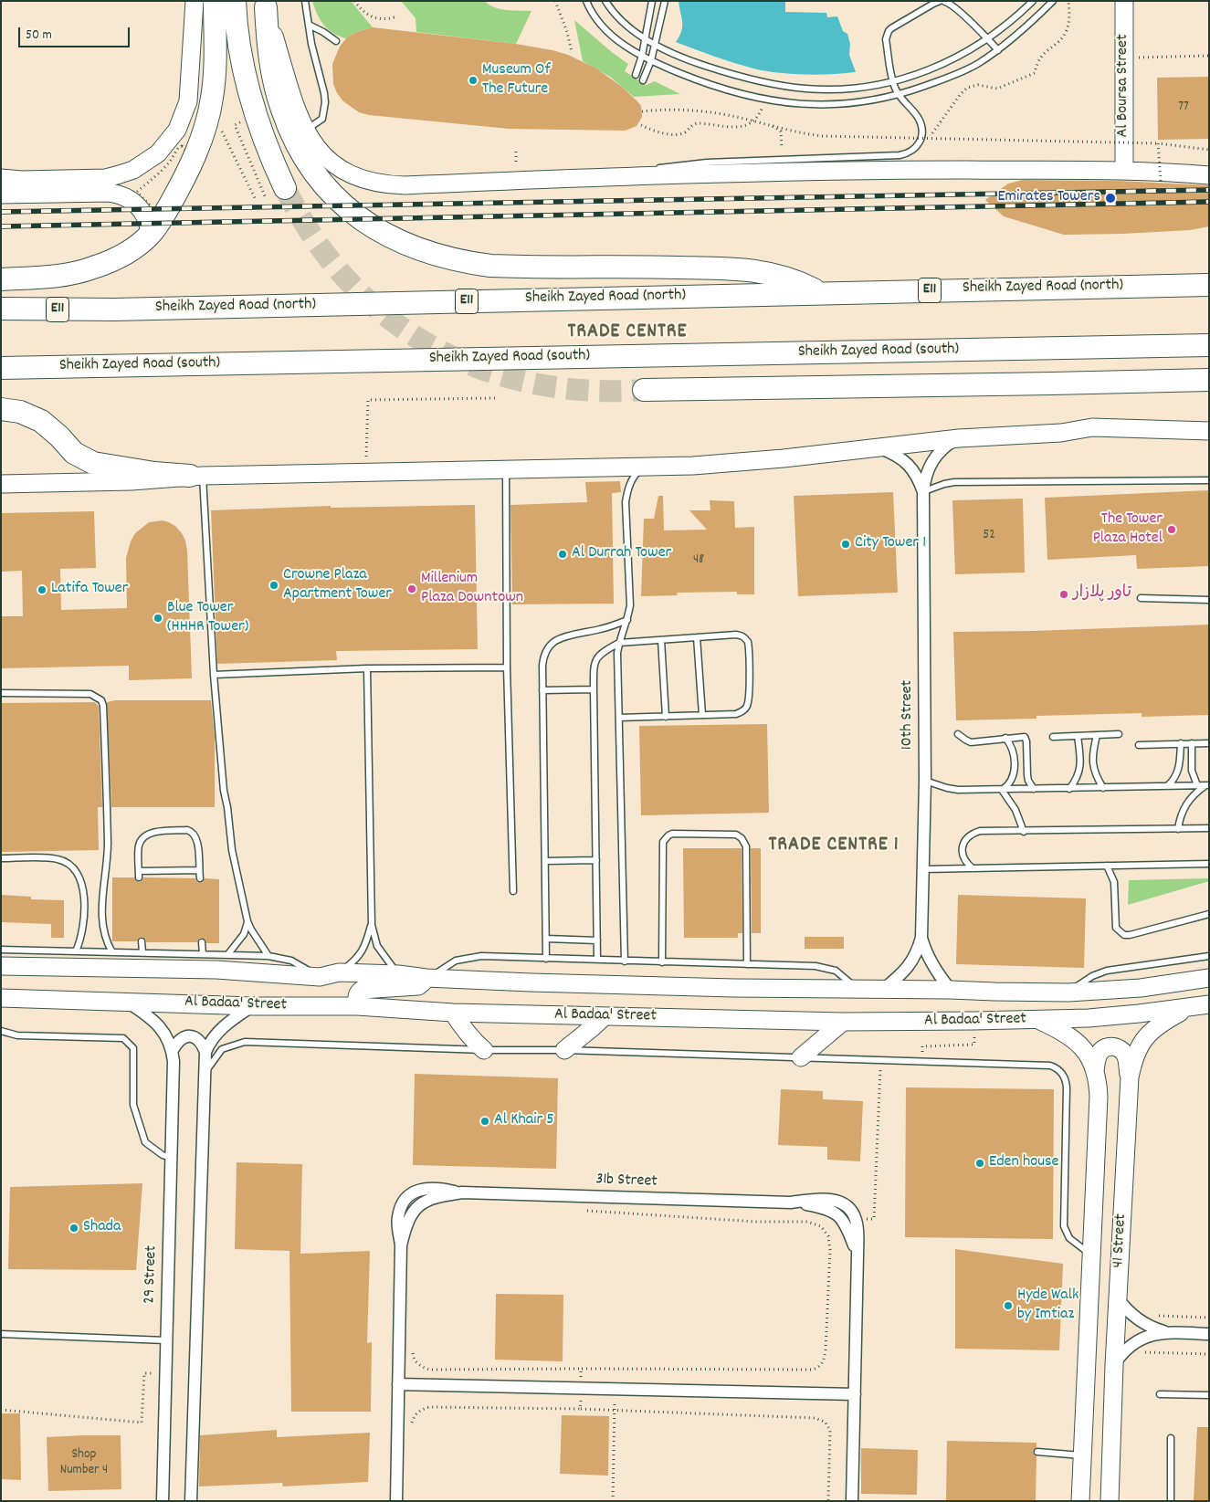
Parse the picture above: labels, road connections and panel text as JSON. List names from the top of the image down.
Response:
{
  "streets": {
    "highway": ["Sheikh Zayed Road (north)", "E11", "Sheikh Zayed Road (south)"],
    "street": [
      "Al Boursa Street",
      "10th Street",
      "Al Badaa' Street",
      "31b Street",
      "41 Street",
      "29 Street"
    ]
  },
  "crossings": [
    ["10th Street", "Al Badaa' Street"],
    ["Al Badaa' Street", "41 Street"],
    ["Al Badaa' Street", "29 Street"]
  ],
  "districts": ["TRADE CENTRE", "TRADE CENTRE 1"],
  "places": [
    "Museum Of The Future",
    "Emirates Towers",
    "The Tower Plaza Hotel",
    "City Tower 1",
    "Al Durrah Tower",
    "Crowne Plaza Apartment Tower",
    "Millenium Plaza Downtown",
    "Latifa Tower",
    "تاور پلازار",
    "Blue Tower (HHHR Tower)",
    "Al Khair 5",
    "Eden house",
    "Shada",
    "Hyde Walk by Imtiaz"
  ],
  "house_numbers": [
    "77",
    "52",
    "48",
    "Shop Number 4"
  ],
  "scale_bar": "50 m"
}
